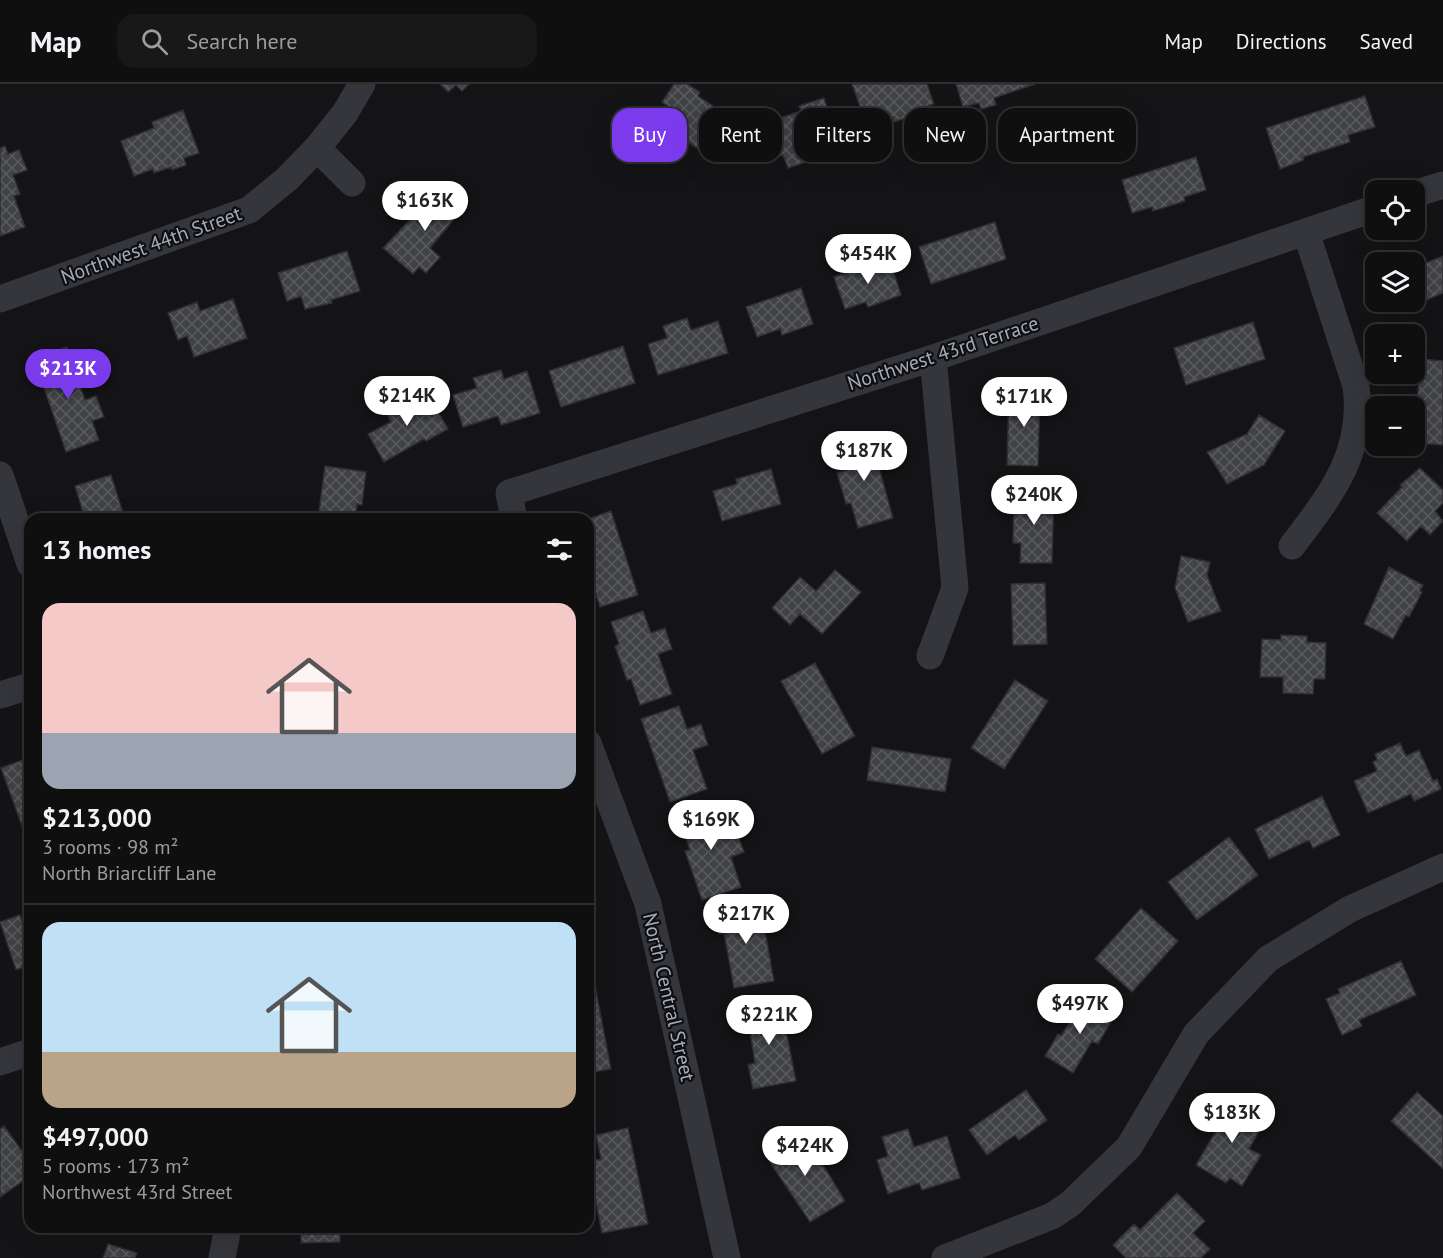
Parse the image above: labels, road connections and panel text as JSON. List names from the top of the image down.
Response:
{
  "streets": {
    "street": ["Northwest 44th Street", "Northwest 43rd Terrace", "North Central Street"]
  },
  "page": {
    "header": "Map",
    "search": "Search here",
    "nav": ["Map", "Directions", "Saved"],
    "chip": [
      "Buy",
      "Rent",
      "Filters",
      "New",
      "Apartment"
    ],
    "map_buttons": ["+", "−"],
    "price": [
      "$163K",
      "$454K",
      "$213K",
      "$214K",
      "$171K",
      "$187K",
      "$240K",
      "$169K",
      "$217K",
      "$497K",
      "$221K",
      "$183K",
      "$424K"
    ],
    "heading": "13 homes",
    "list": [
      {
        "name": "$213,000",
        "note": "3 rooms · 98 m² · North Briarcliff Lane"
      },
      {
        "name": "$497,000",
        "note": "5 rooms · 173 m² · Northwest 43rd Street"
      }
    ]
  }
}
